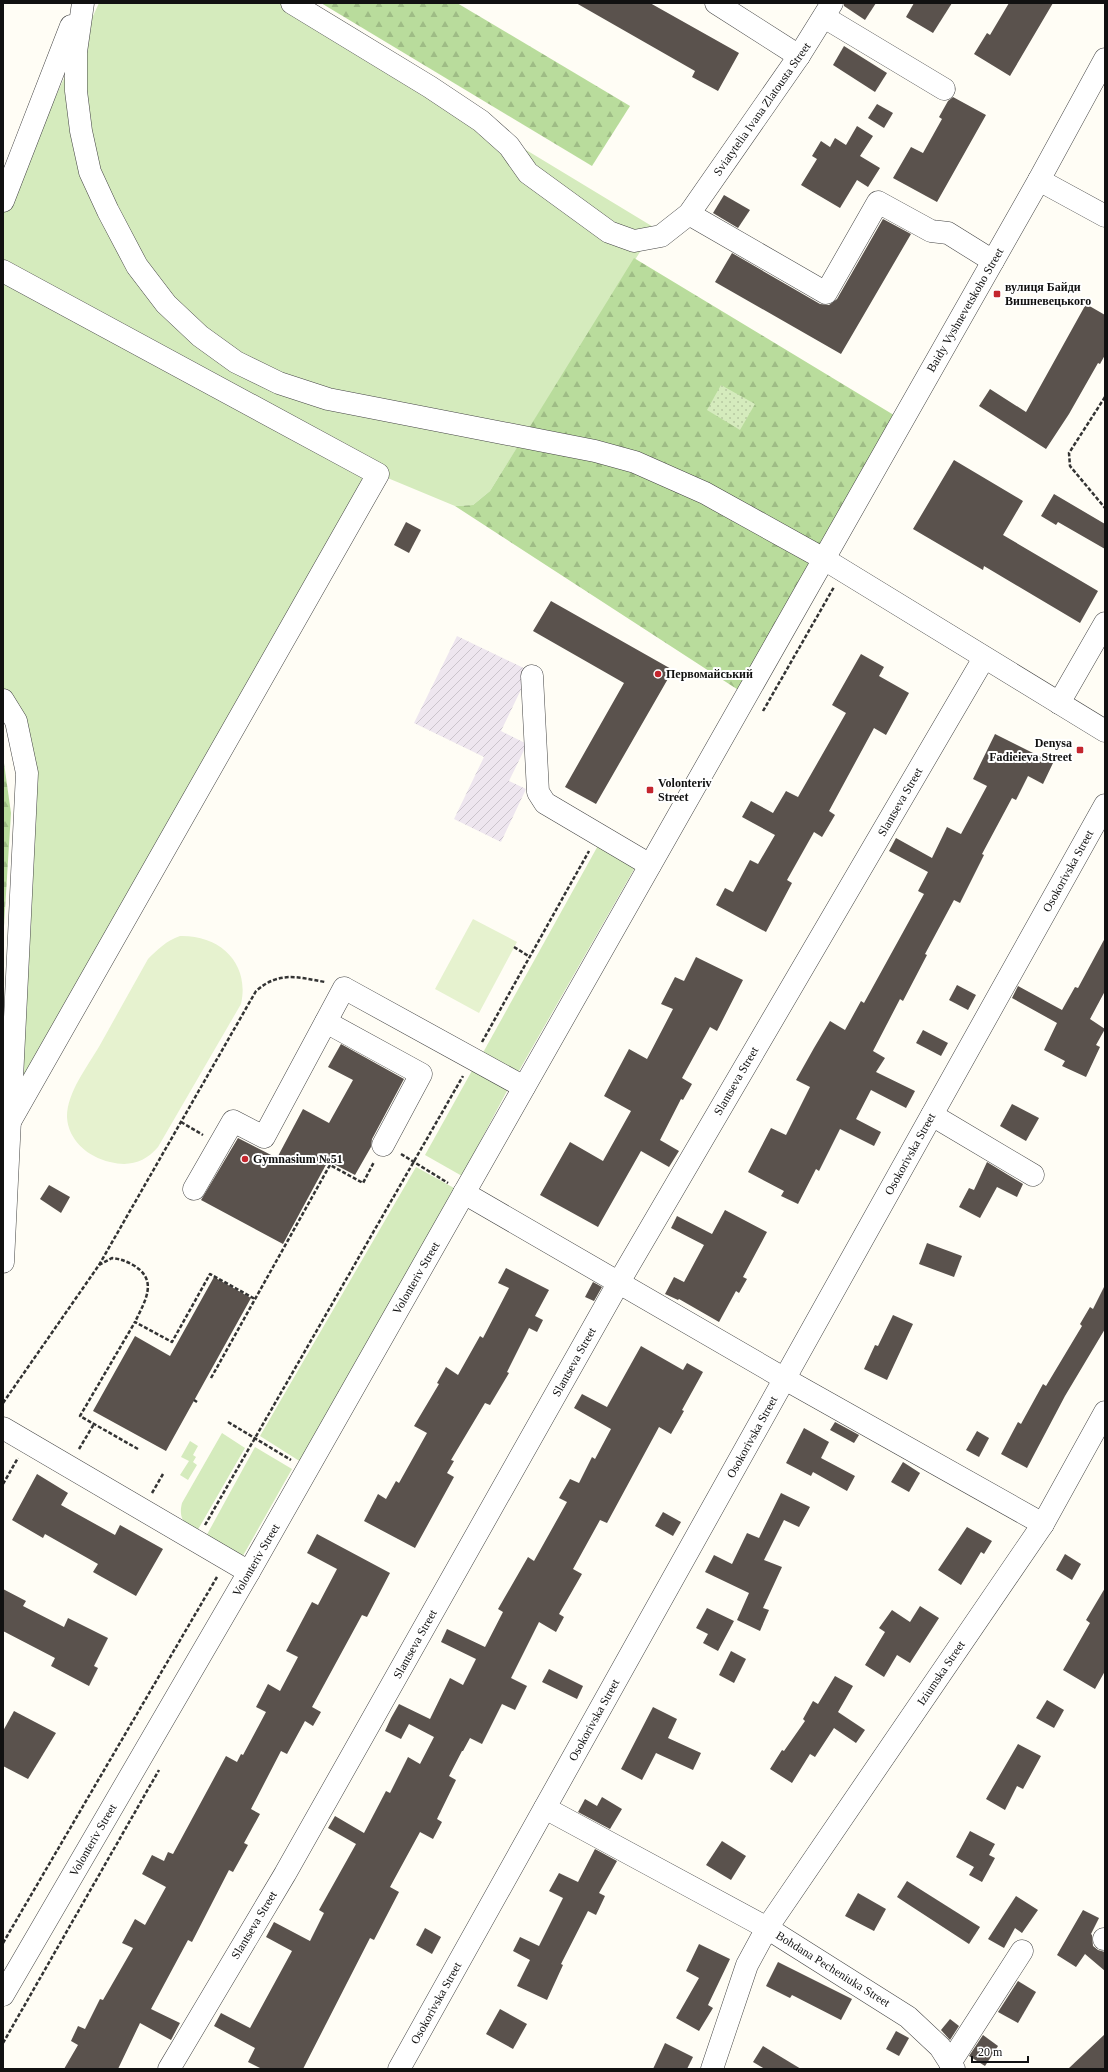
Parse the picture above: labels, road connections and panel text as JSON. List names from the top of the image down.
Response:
{
  "streets": {
    "street": [
      "Sviatytelia Ivana Zlatousta Street",
      "Baidy Vyshnevetskoho Street",
      "Slantseva Street",
      "Osokorivska Street",
      "Volonteriv Street",
      "Iziumska Street",
      "Bohdana Pecheniuka Street"
    ]
  },
  "crossings": [
    ["Baidy Vyshnevetskoho Street", "Volonteriv Street"],
    ["Iziumska Street", "Bohdana Pecheniuka Street"]
  ],
  "places": {
    "transit": ["вулиця Байди Вишневецького", "Denysa Fadieieva Street", "Volonteriv Street"],
    "other": ["Первомайський", "Gymnasium №51"]
  },
  "scale_bar": "20 m"
}
